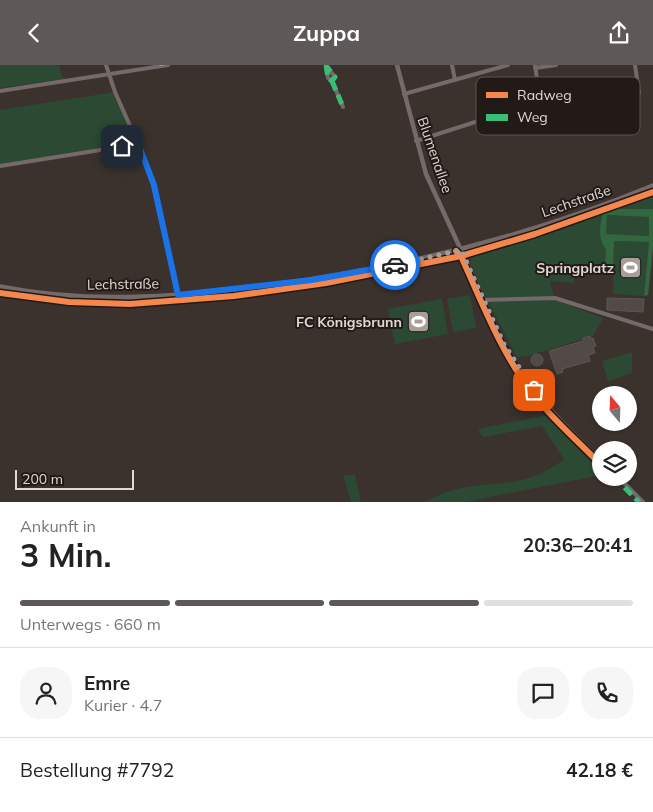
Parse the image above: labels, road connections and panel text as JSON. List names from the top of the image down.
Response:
{
  "streets": {
    "main road": ["Lechstraße"],
    "street": ["Blumenallee"]
  },
  "crossings": [
    ["Blumenallee", "Lechstraße"]
  ],
  "places": {
    "sports": ["Springplatz", "FC Königsbrunn"]
  },
  "legend": ["Radweg", "Weg"],
  "scale_bar": "200 m",
  "north": "top",
  "page": {
    "header": "Zuppa",
    "scale": "200 m",
    "heading": ["3 Min.", "Ankunft in", "20:36–20:41"],
    "panel": [
      "Emre",
      "Kurier · 4.7",
      "Bestellung #7792",
      "42.18 €"
    ],
    "bar": "Unterwegs · 660 m"
  }
}
